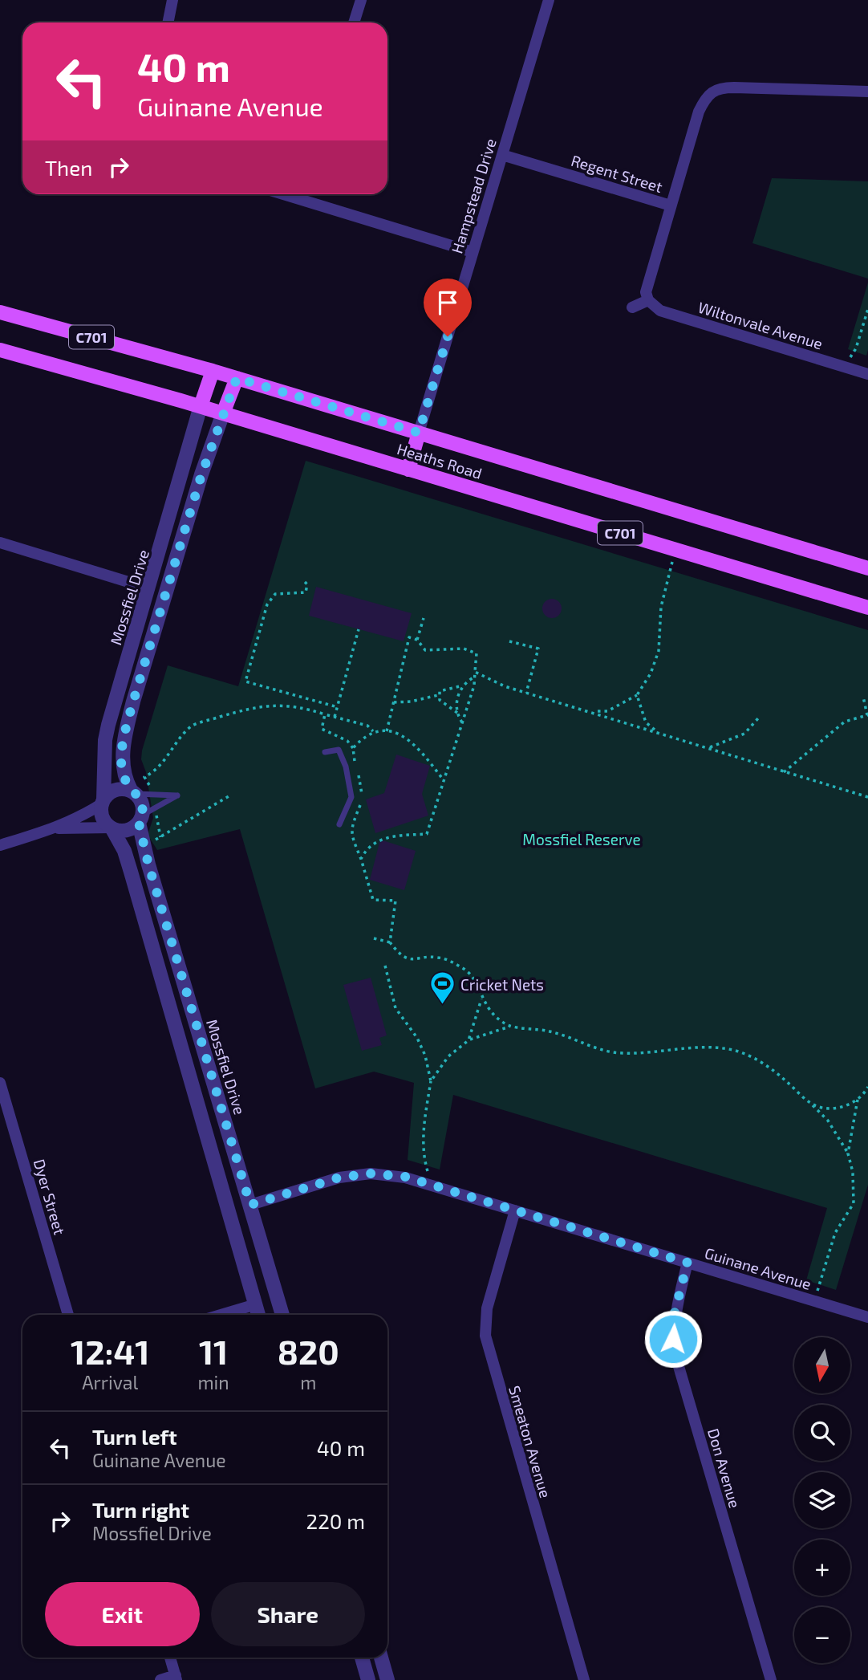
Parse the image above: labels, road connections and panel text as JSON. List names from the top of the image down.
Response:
{
  "streets": {
    "main road": ["C701", "Heaths Road"],
    "street": [
      "Regent Street",
      "Hampstead Drive",
      "Wiltonvale Avenue",
      "Mossfiel Drive",
      "Dyer Street",
      "Guinane Avenue",
      "Smeaton Avenue",
      "Don Avenue"
    ]
  },
  "crossings": [
    ["Regent Street", "Hampstead Drive"],
    ["Hampstead Drive", "Heaths Road"],
    ["Heaths Road", "Mossfiel Drive"],
    ["Mossfiel Drive", "Guinane Avenue"],
    ["Guinane Avenue", "Smeaton Avenue"],
    ["Guinane Avenue", "Don Avenue"]
  ],
  "parks": ["Mossfiel Reserve"],
  "places": {
    "sports": ["Cricket Nets"]
  },
  "north": "bottom",
  "page": {
    "turn": ["40 m", "Guinane Avenue"],
    "then": "Then",
    "eta": [
      "12:41",
      "Arrival",
      "11",
      "min",
      "820",
      "m"
    ],
    "map_buttons": ["+", "−"],
    "list": [
      {
        "name": "Turn left",
        "note": "Guinane Avenue",
        "value": "40 m"
      },
      {
        "name": "Turn right",
        "note": "Mossfiel Drive",
        "value": "220 m"
      }
    ],
    "buttons": ["Exit", "Share"]
  }
}
